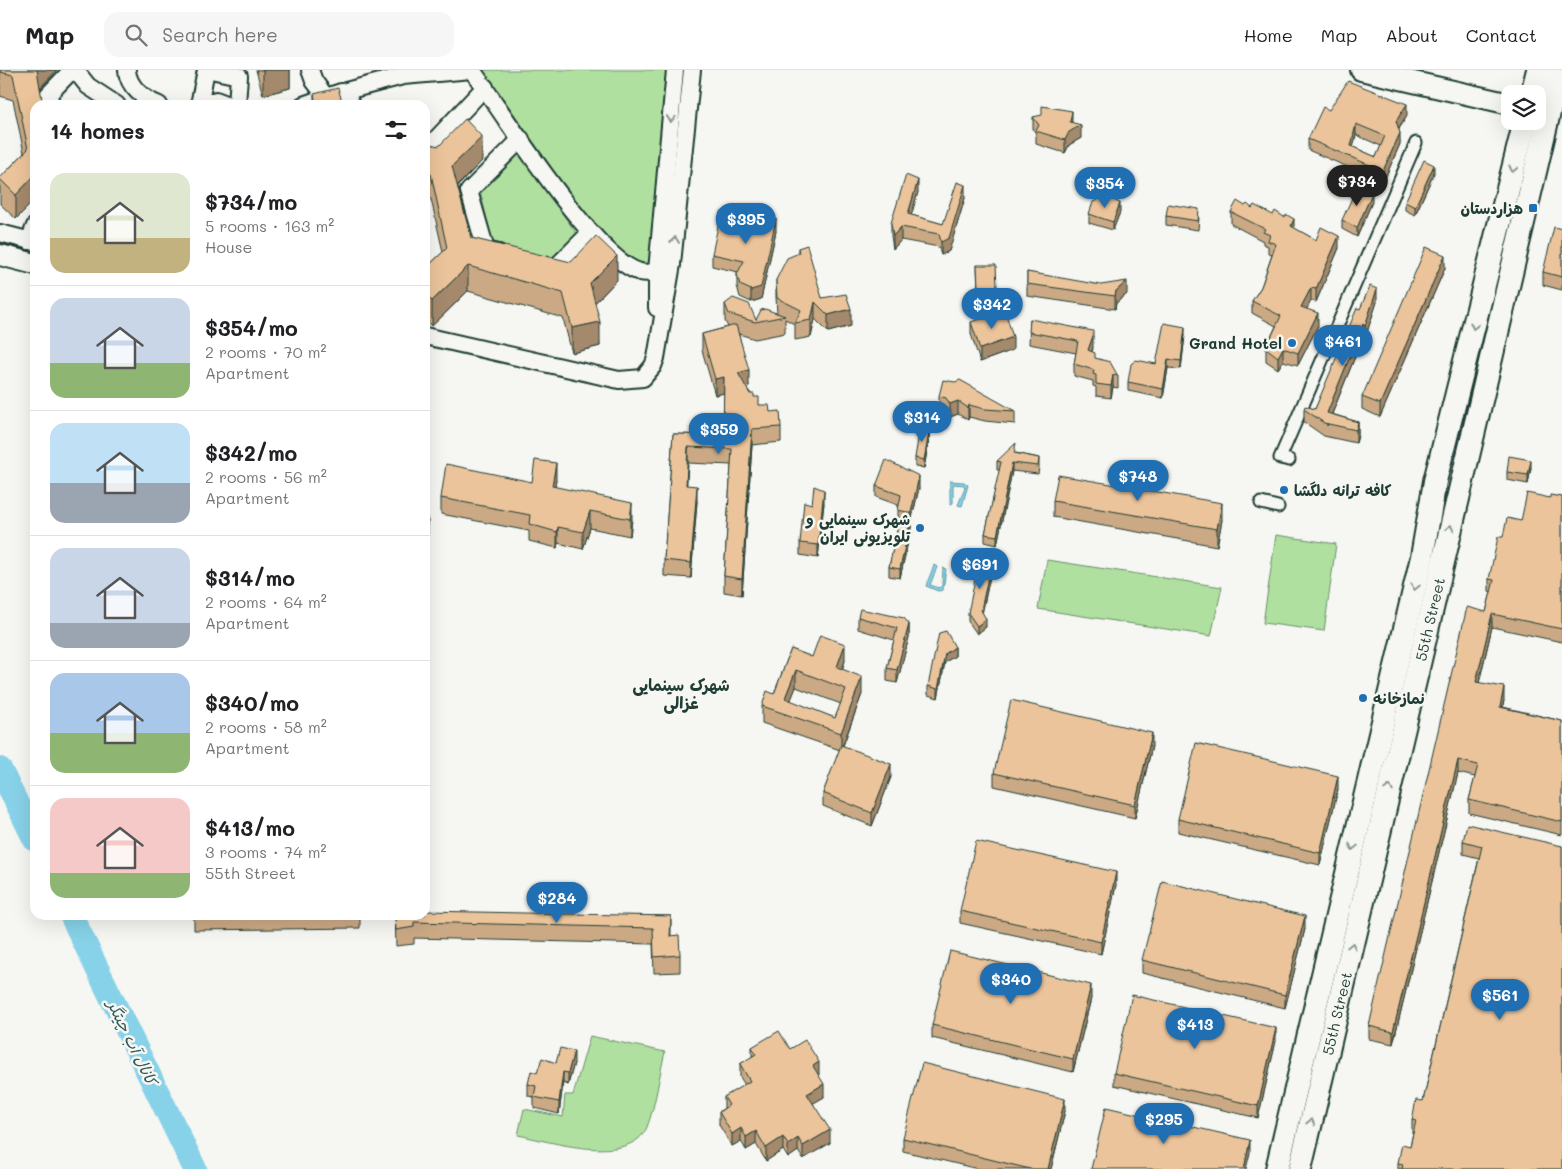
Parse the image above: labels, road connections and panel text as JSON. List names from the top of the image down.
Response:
{
  "streets": {
    "main road": ["55th Street"]
  },
  "districts": ["شهرک سینمایی غزالی"],
  "water": ["کانال آب چیتگر"],
  "places": {
    "transit": ["هزاردستان"],
    "other": [
      "Grand Hotel",
      "کافه ترانه دلگشا",
      "شهرک سینمایی و تلویزیونی ایران",
      "نمازخانه"
    ]
  },
  "page": {
    "header": "Map",
    "search": "Search here",
    "nav": [
      "Home",
      "Map",
      "About",
      "Contact"
    ],
    "heading": "14 homes",
    "list": [
      {
        "name": "$734/mo",
        "note": "5 rooms · 163 m² · House"
      },
      {
        "name": "$354/mo",
        "note": "2 rooms · 70 m² · Apartment"
      },
      {
        "name": "$342/mo",
        "note": "2 rooms · 56 m² · Apartment"
      },
      {
        "name": "$314/mo",
        "note": "2 rooms · 64 m² · Apartment"
      },
      {
        "name": "$340/mo",
        "note": "2 rooms · 58 m² · Apartment"
      },
      {
        "name": "$413/mo",
        "note": "3 rooms · 74 m² · 55th Street"
      }
    ],
    "price": [
      "$734",
      "$354",
      "$395",
      "$342",
      "$461",
      "$314",
      "$359",
      "$748",
      "$691",
      "$284",
      "$340",
      "$561",
      "$413",
      "$295"
    ]
  }
}
